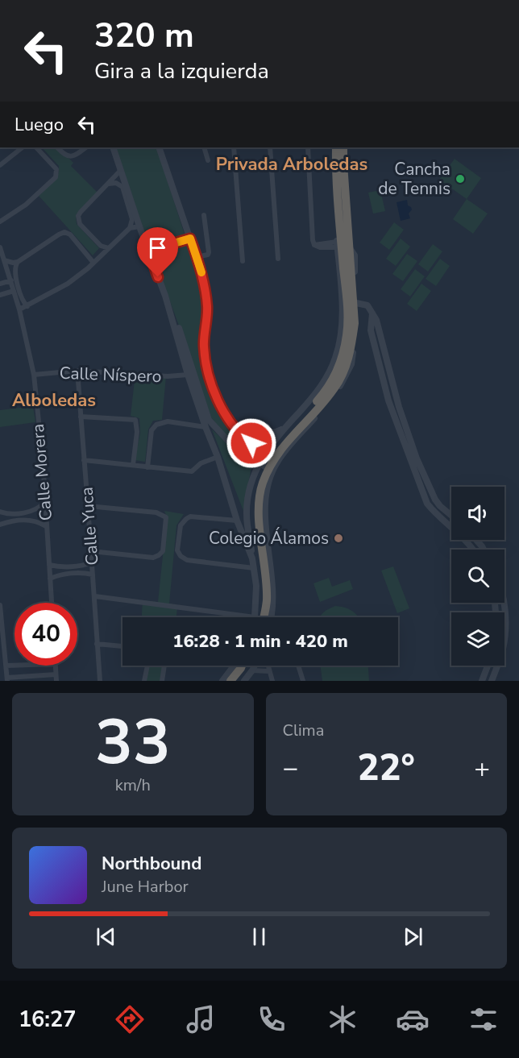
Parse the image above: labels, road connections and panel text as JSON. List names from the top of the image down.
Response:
{
  "streets": {
    "street": ["Calle Níspero", "Calle Morera", "Calle Yuca"]
  },
  "crossings": [
    ["Calle Níspero", "Calle Morera"],
    ["Calle Níspero", "Calle Yuca"]
  ],
  "districts": ["Privada Arboledas", "Alboledas"],
  "places": ["Cancha de Tennis", "Colegio Álamos"],
  "page": {
    "turn": ["320 m", "Gira a la izquierda"],
    "then": "Luego",
    "limit": "40",
    "trip": "16:28 · 1 min · 420 m",
    "tile": [
      ["33", "km/h"],
      "Clima"
    ],
    "heat": ["−", "22°", "+"],
    "song": ["Northbound", "June Harbor"],
    "tabs": "16:27"
  }
}
